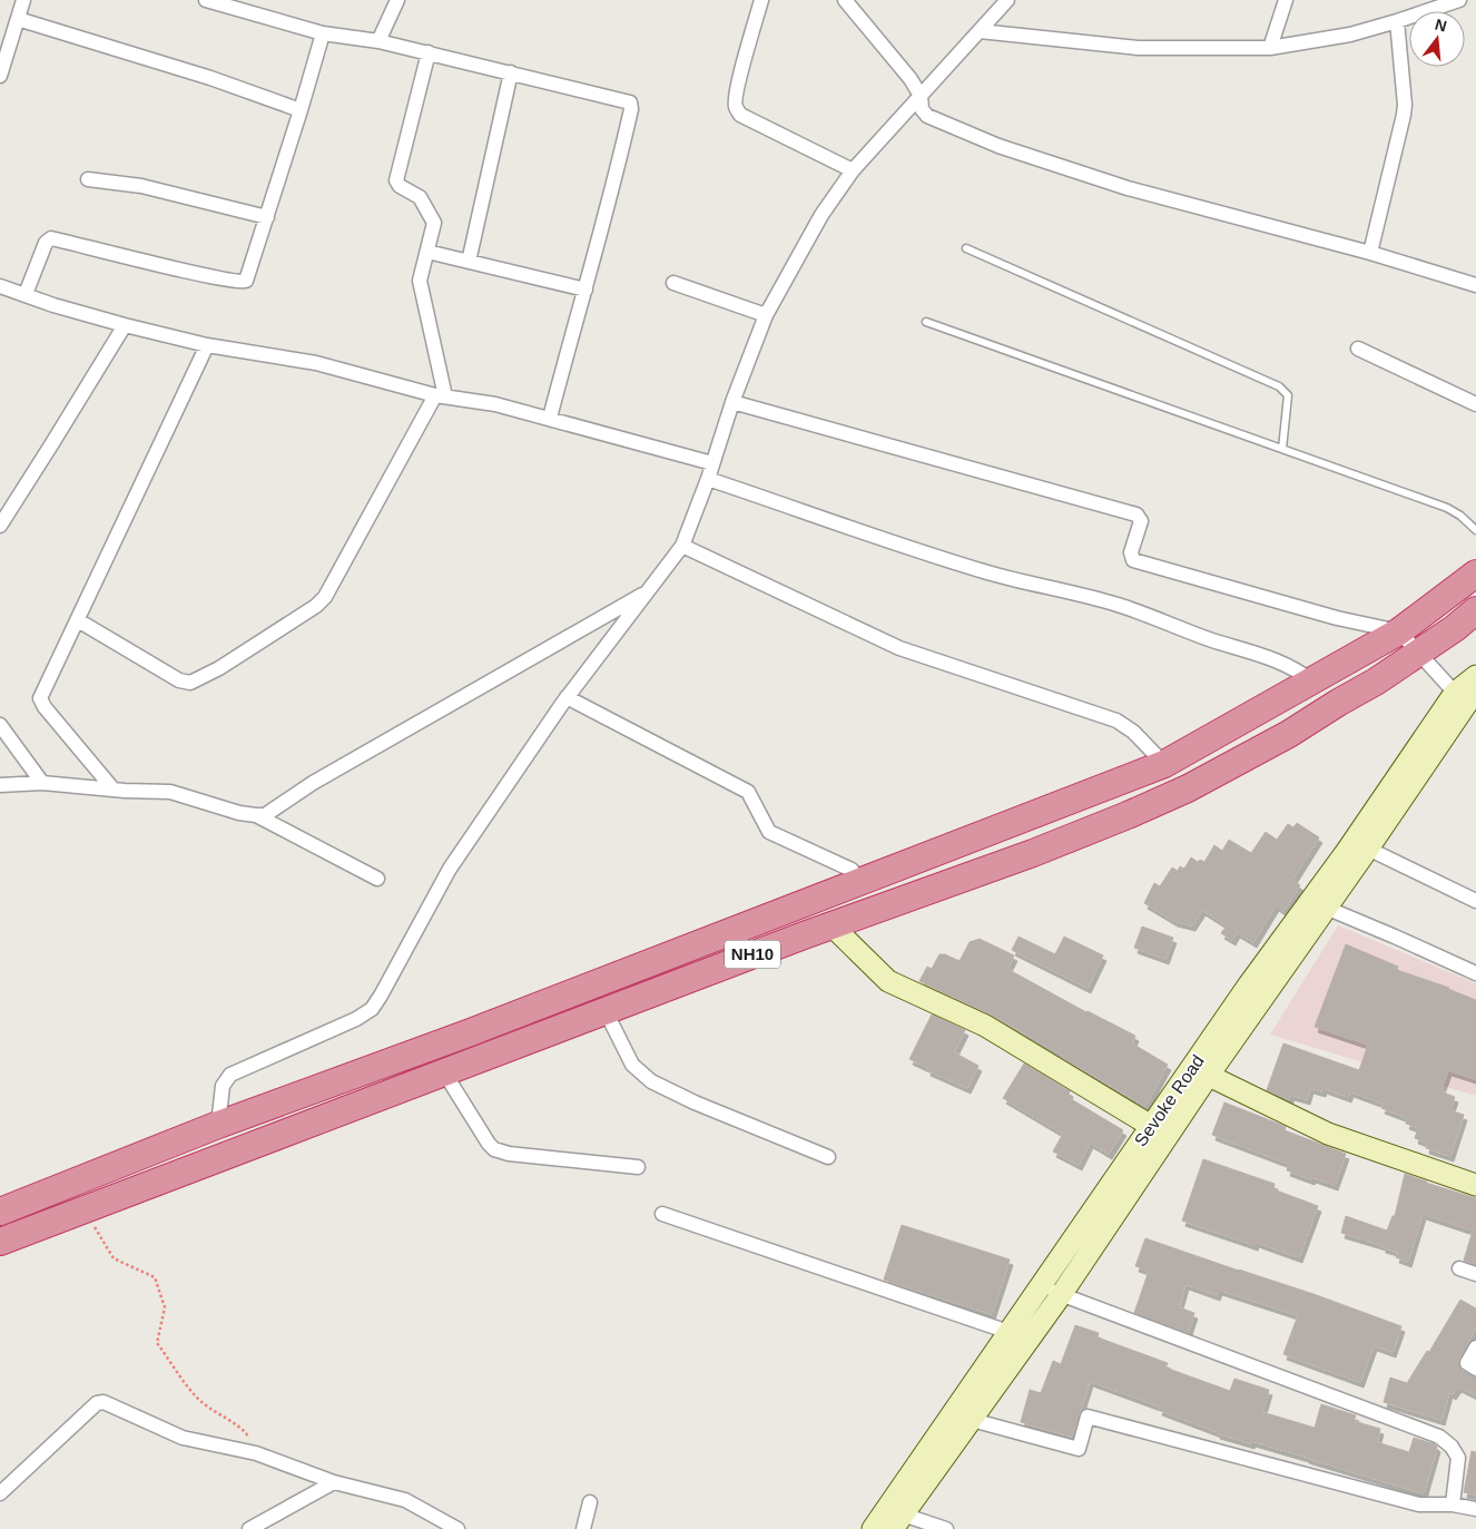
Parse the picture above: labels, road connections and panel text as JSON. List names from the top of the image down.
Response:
{
  "streets": {
    "highway": ["NH10"],
    "main road": ["Sevoke Road"]
  },
  "north": "top"
}
